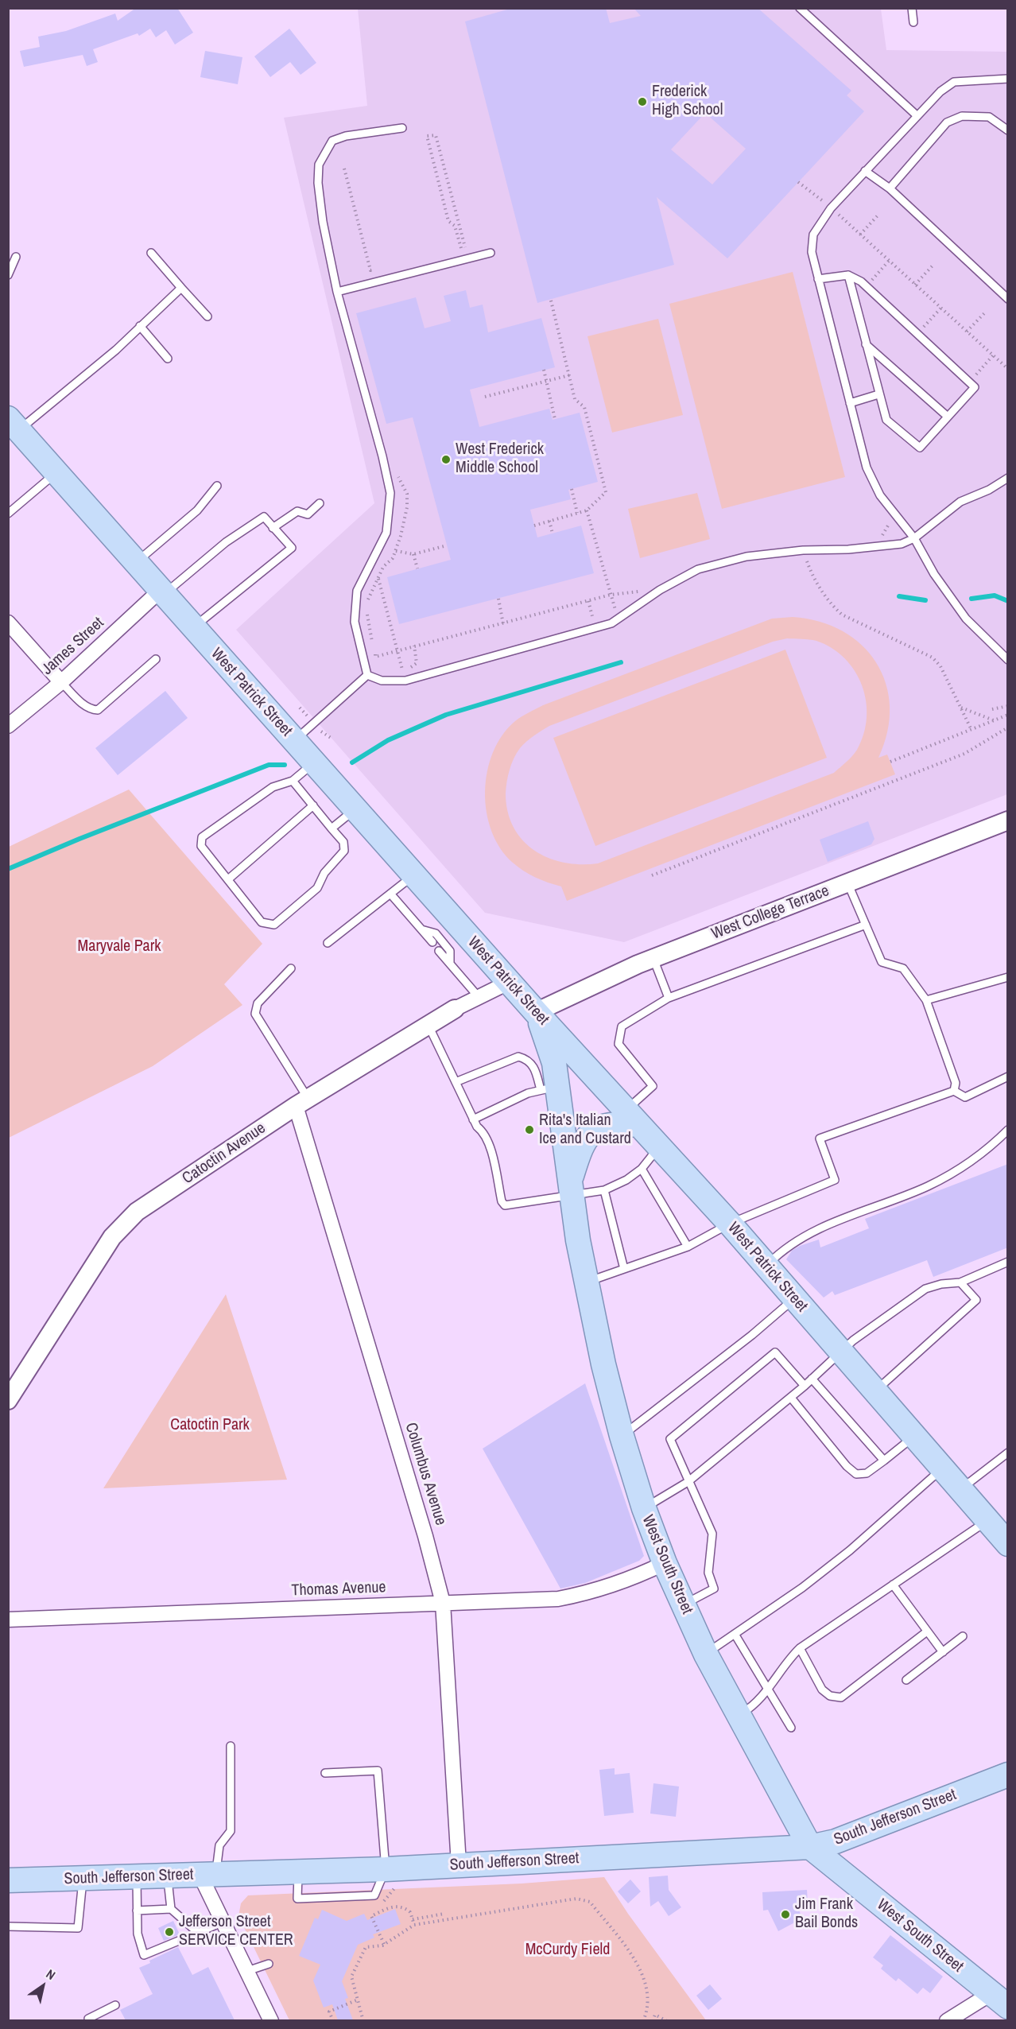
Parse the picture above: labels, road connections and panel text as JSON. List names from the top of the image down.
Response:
{
  "streets": {
    "main road": ["West Patrick Street", "West South Street", "South Jefferson Street"],
    "street": [
      "James Street",
      "West College Terrace",
      "Catoctin Avenue",
      "Columbus Avenue",
      "Thomas Avenue"
    ]
  },
  "crossings": [
    ["James Street", "West Patrick Street"],
    ["West Patrick Street", "West College Terrace"],
    ["West Patrick Street", "Catoctin Avenue"],
    ["West Patrick Street", "West South Street"],
    ["West College Terrace", "West South Street"],
    ["Catoctin Avenue", "Columbus Avenue"],
    ["Columbus Avenue", "Thomas Avenue"],
    ["Columbus Avenue", "South Jefferson Street"],
    ["West South Street", "Thomas Avenue"],
    ["West South Street", "South Jefferson Street"]
  ],
  "parks": ["Maryvale Park", "Catoctin Park", "McCurdy Field"],
  "places": [
    "Frederick High School",
    "West Frederick Middle School",
    "Rita's Italian Ice and Custard",
    "Jim Frank Bail Bonds",
    "Jefferson Street SERVICE CENTER"
  ],
  "north": "top right"
}
